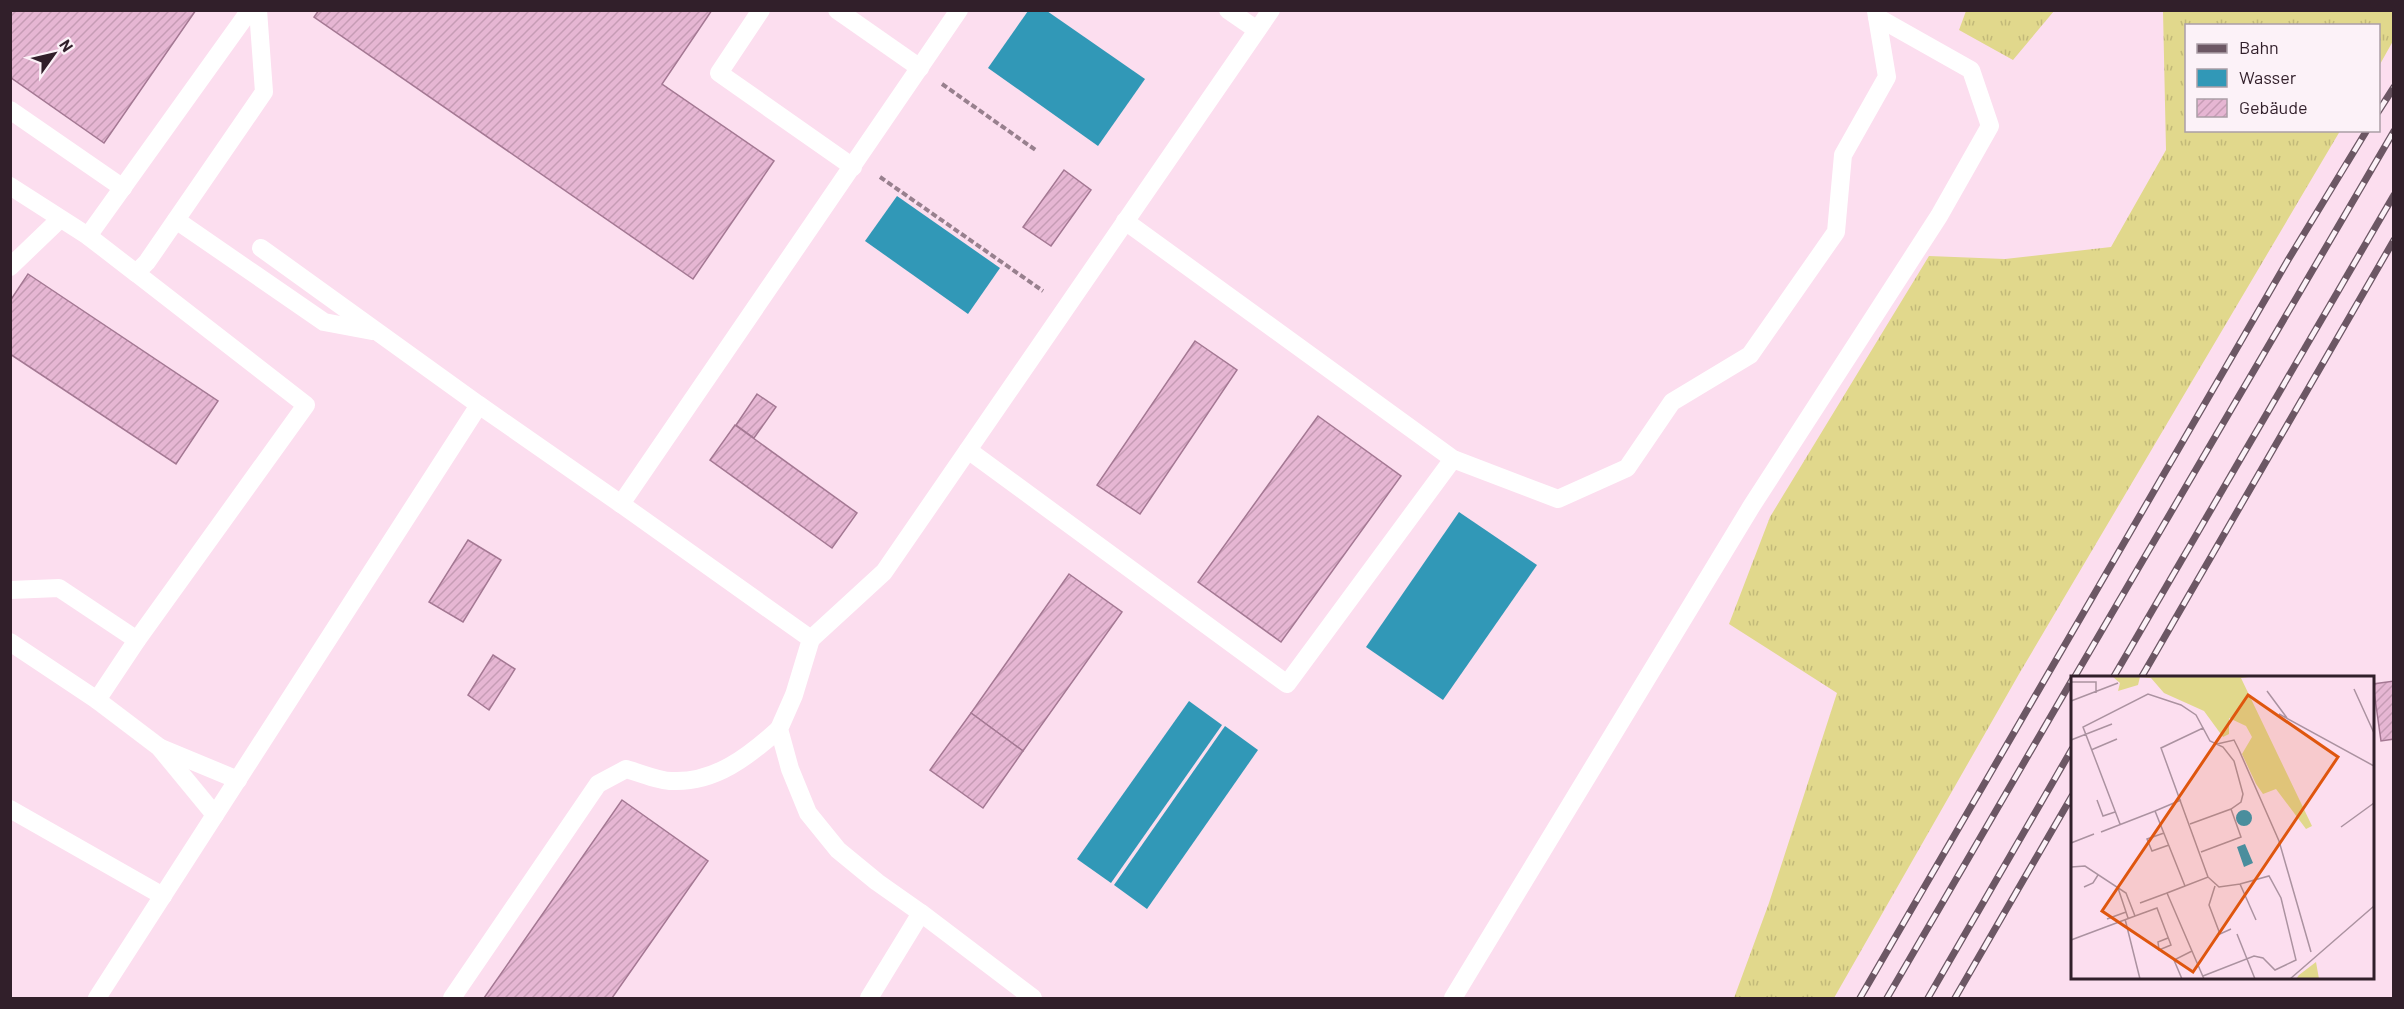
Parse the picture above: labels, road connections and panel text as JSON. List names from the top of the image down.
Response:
{
  "legend": ["Bahn", "Wasser", "Gebäude"],
  "north": "top right"
}
